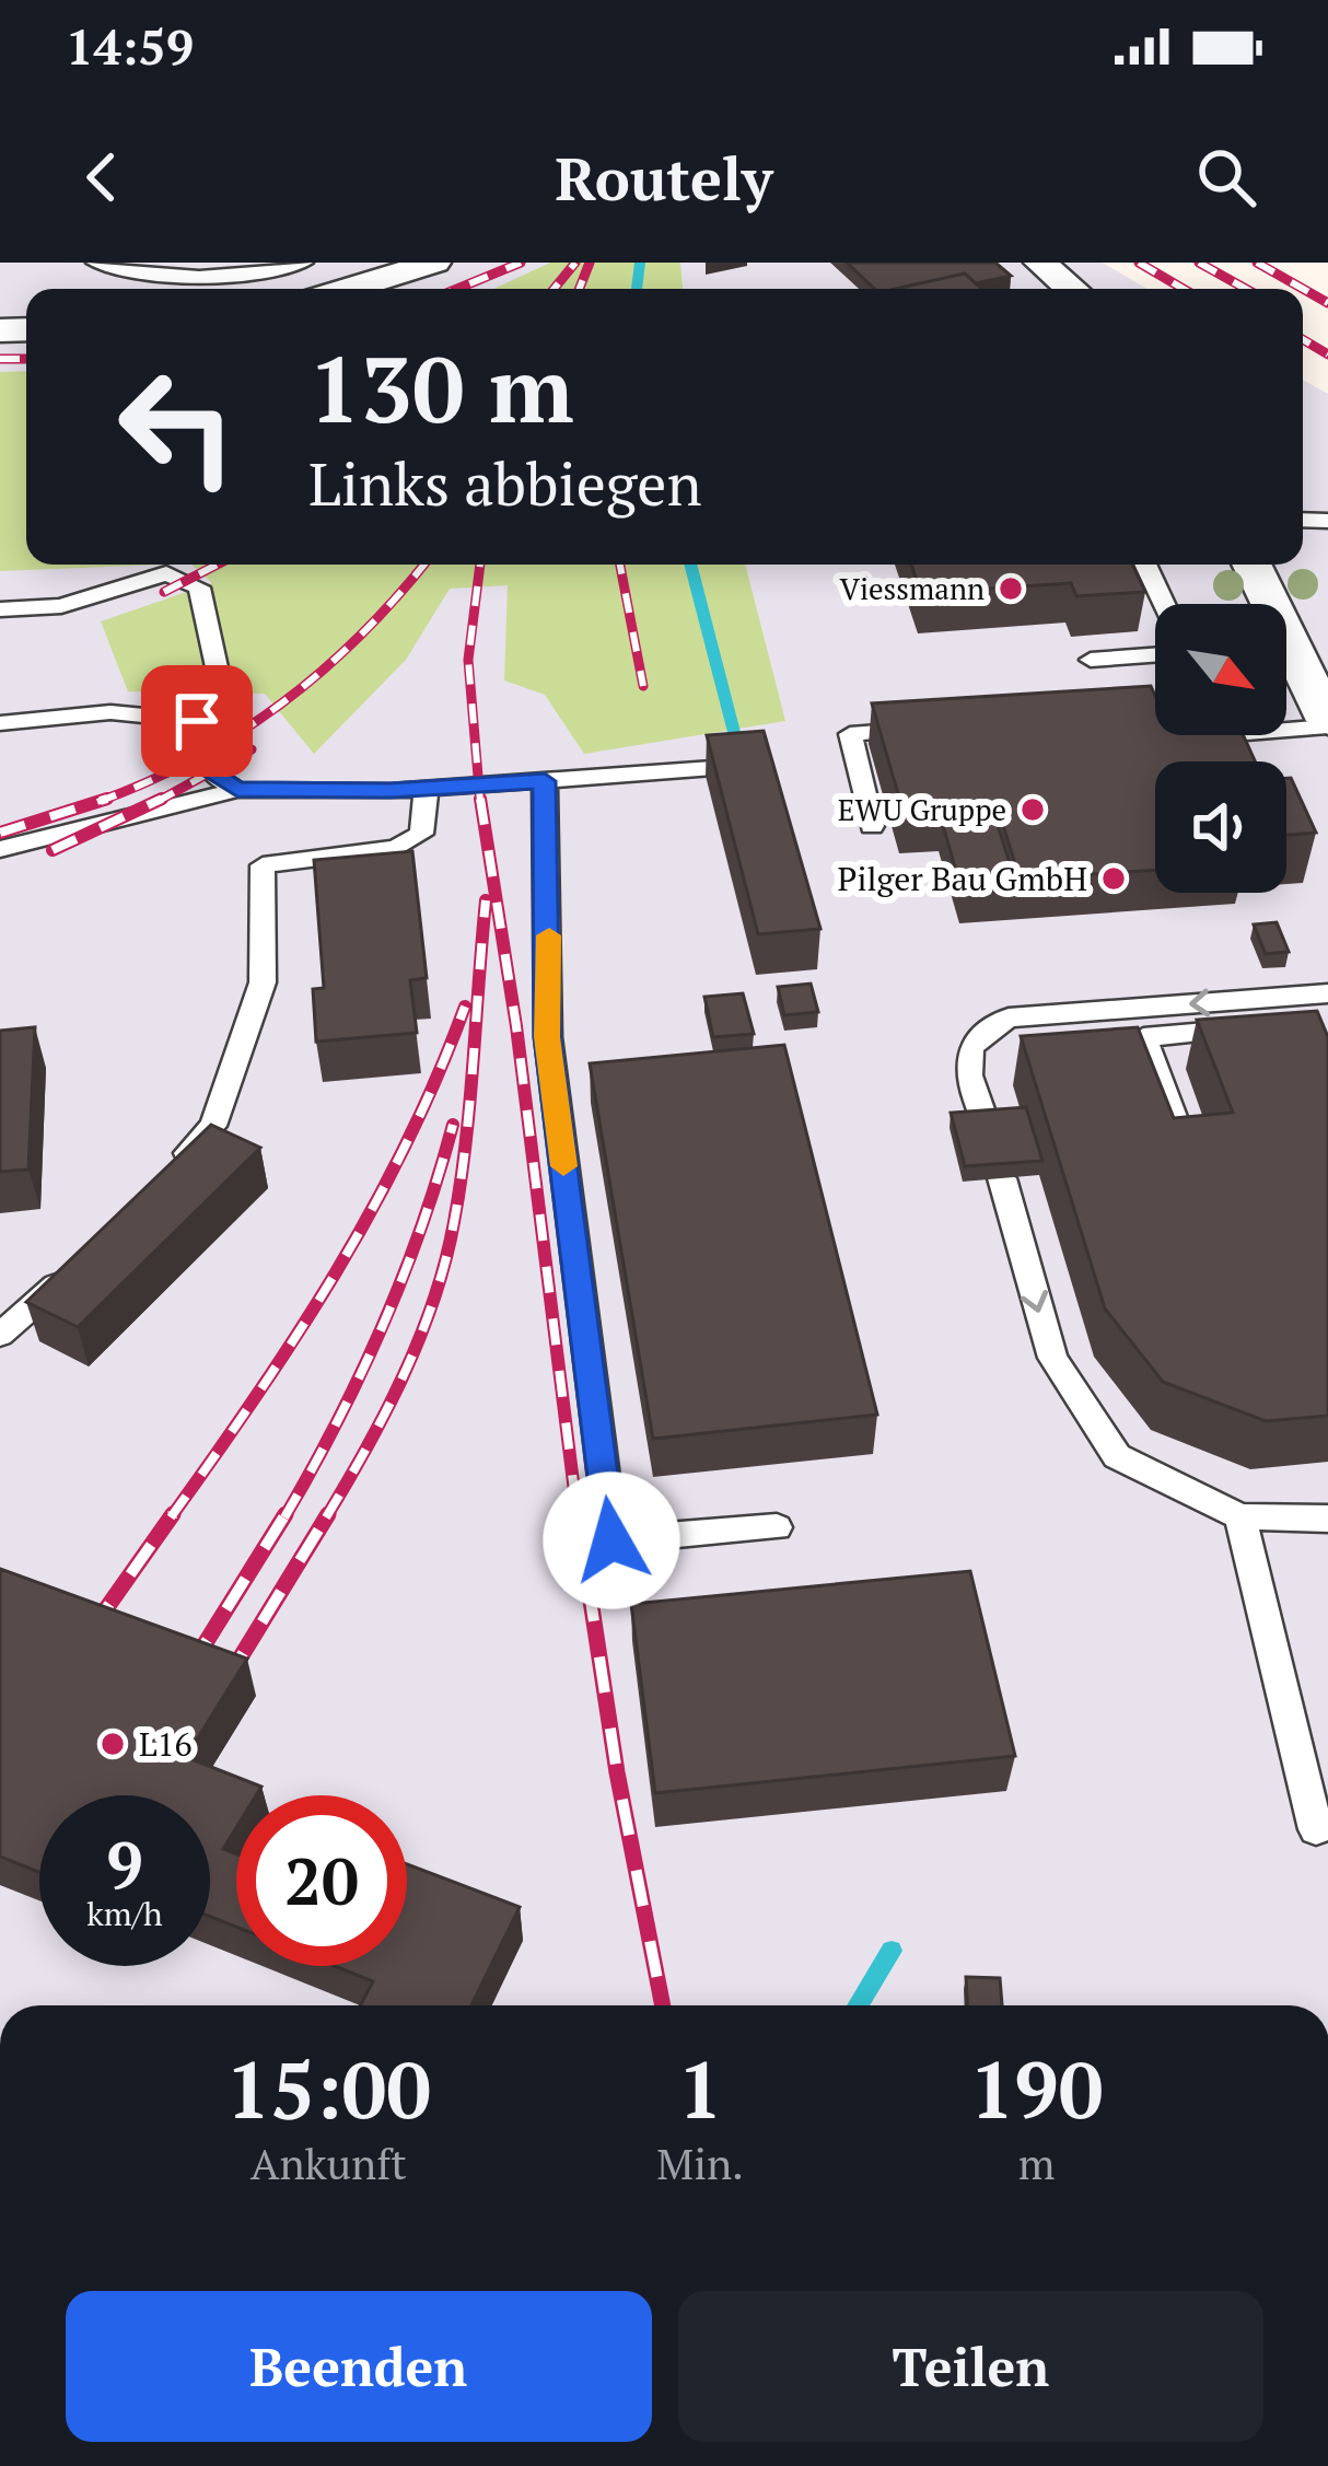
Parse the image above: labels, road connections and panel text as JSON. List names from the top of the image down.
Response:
{
  "places": [
    "Viessmann",
    "EWU Gruppe",
    "Pilger Bau GmbH",
    "L16"
  ],
  "north": "bottom right",
  "page": {
    "status": "14:59",
    "header": "Routely",
    "turn": ["130 m", "Links abbiegen"],
    "speed": "9 km/h",
    "limit": "20",
    "eta": [
      "15:00",
      "Ankunft",
      "1",
      "Min.",
      "190",
      "m"
    ],
    "buttons": ["Beenden", "Teilen"]
  }
}
